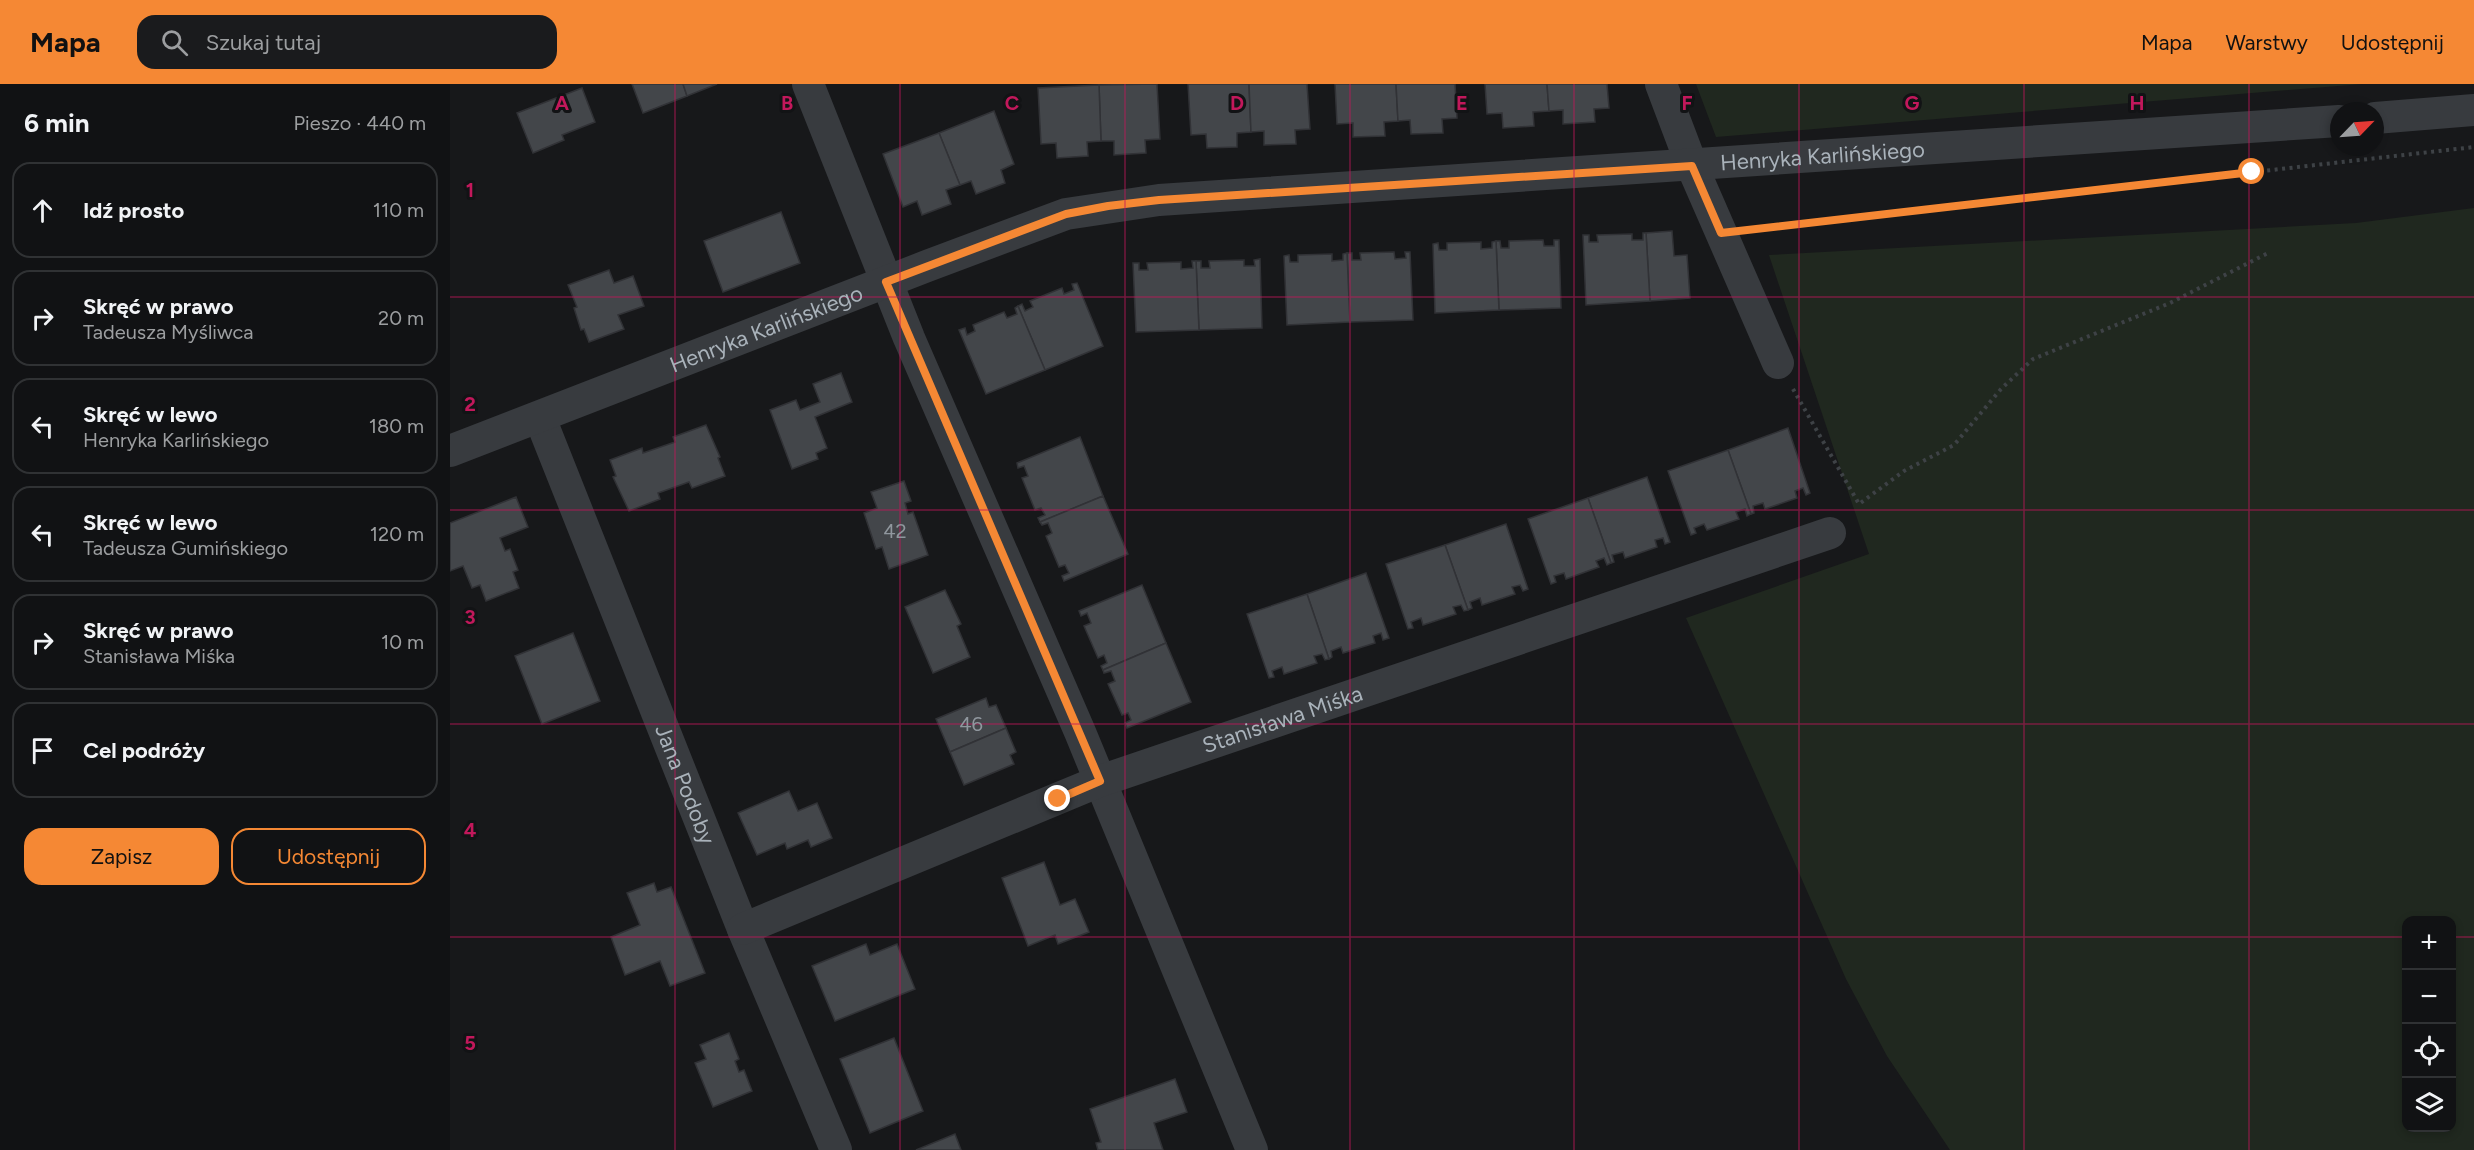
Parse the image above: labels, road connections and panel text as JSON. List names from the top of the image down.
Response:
{
  "streets": {
    "street": ["Henryka Karlińskiego", "Stanisława Miśka", "Jana Podoby"]
  },
  "crossings": [
    ["Henryka Karlińskiego", "Jana Podoby"],
    ["Stanisława Miśka", "Jana Podoby"]
  ],
  "house_numbers": ["42", "46"],
  "north": "top right",
  "page": {
    "header": "Mapa",
    "search": "Szukaj tutaj",
    "nav": ["Mapa", "Warstwy", "Udostępnij"],
    "heading": ["6 min", "Pieszo · 440 m"],
    "list": [
      ["Idź prosto", "110 m"],
      ["Skręć w prawo", "Tadeusza Myśliwca", "20 m"],
      ["Skręć w lewo", "Henryka Karlińskiego", "180 m"],
      ["Skręć w lewo", "Tadeusza Gumińskiego", "120 m"],
      ["Skręć w prawo", "Stanisława Miśka", "10 m"],
      "Cel podróży"
    ],
    "buttons": ["Zapisz", "Udostępnij"],
    "map_buttons": ["+", "−"]
  },
  "grid": {
    "columns": [
      "A",
      "B",
      "C",
      "D",
      "E",
      "F",
      "G",
      "H"
    ],
    "rows": [
      "1",
      "2",
      "3",
      "4",
      "5"
    ]
  }
}
